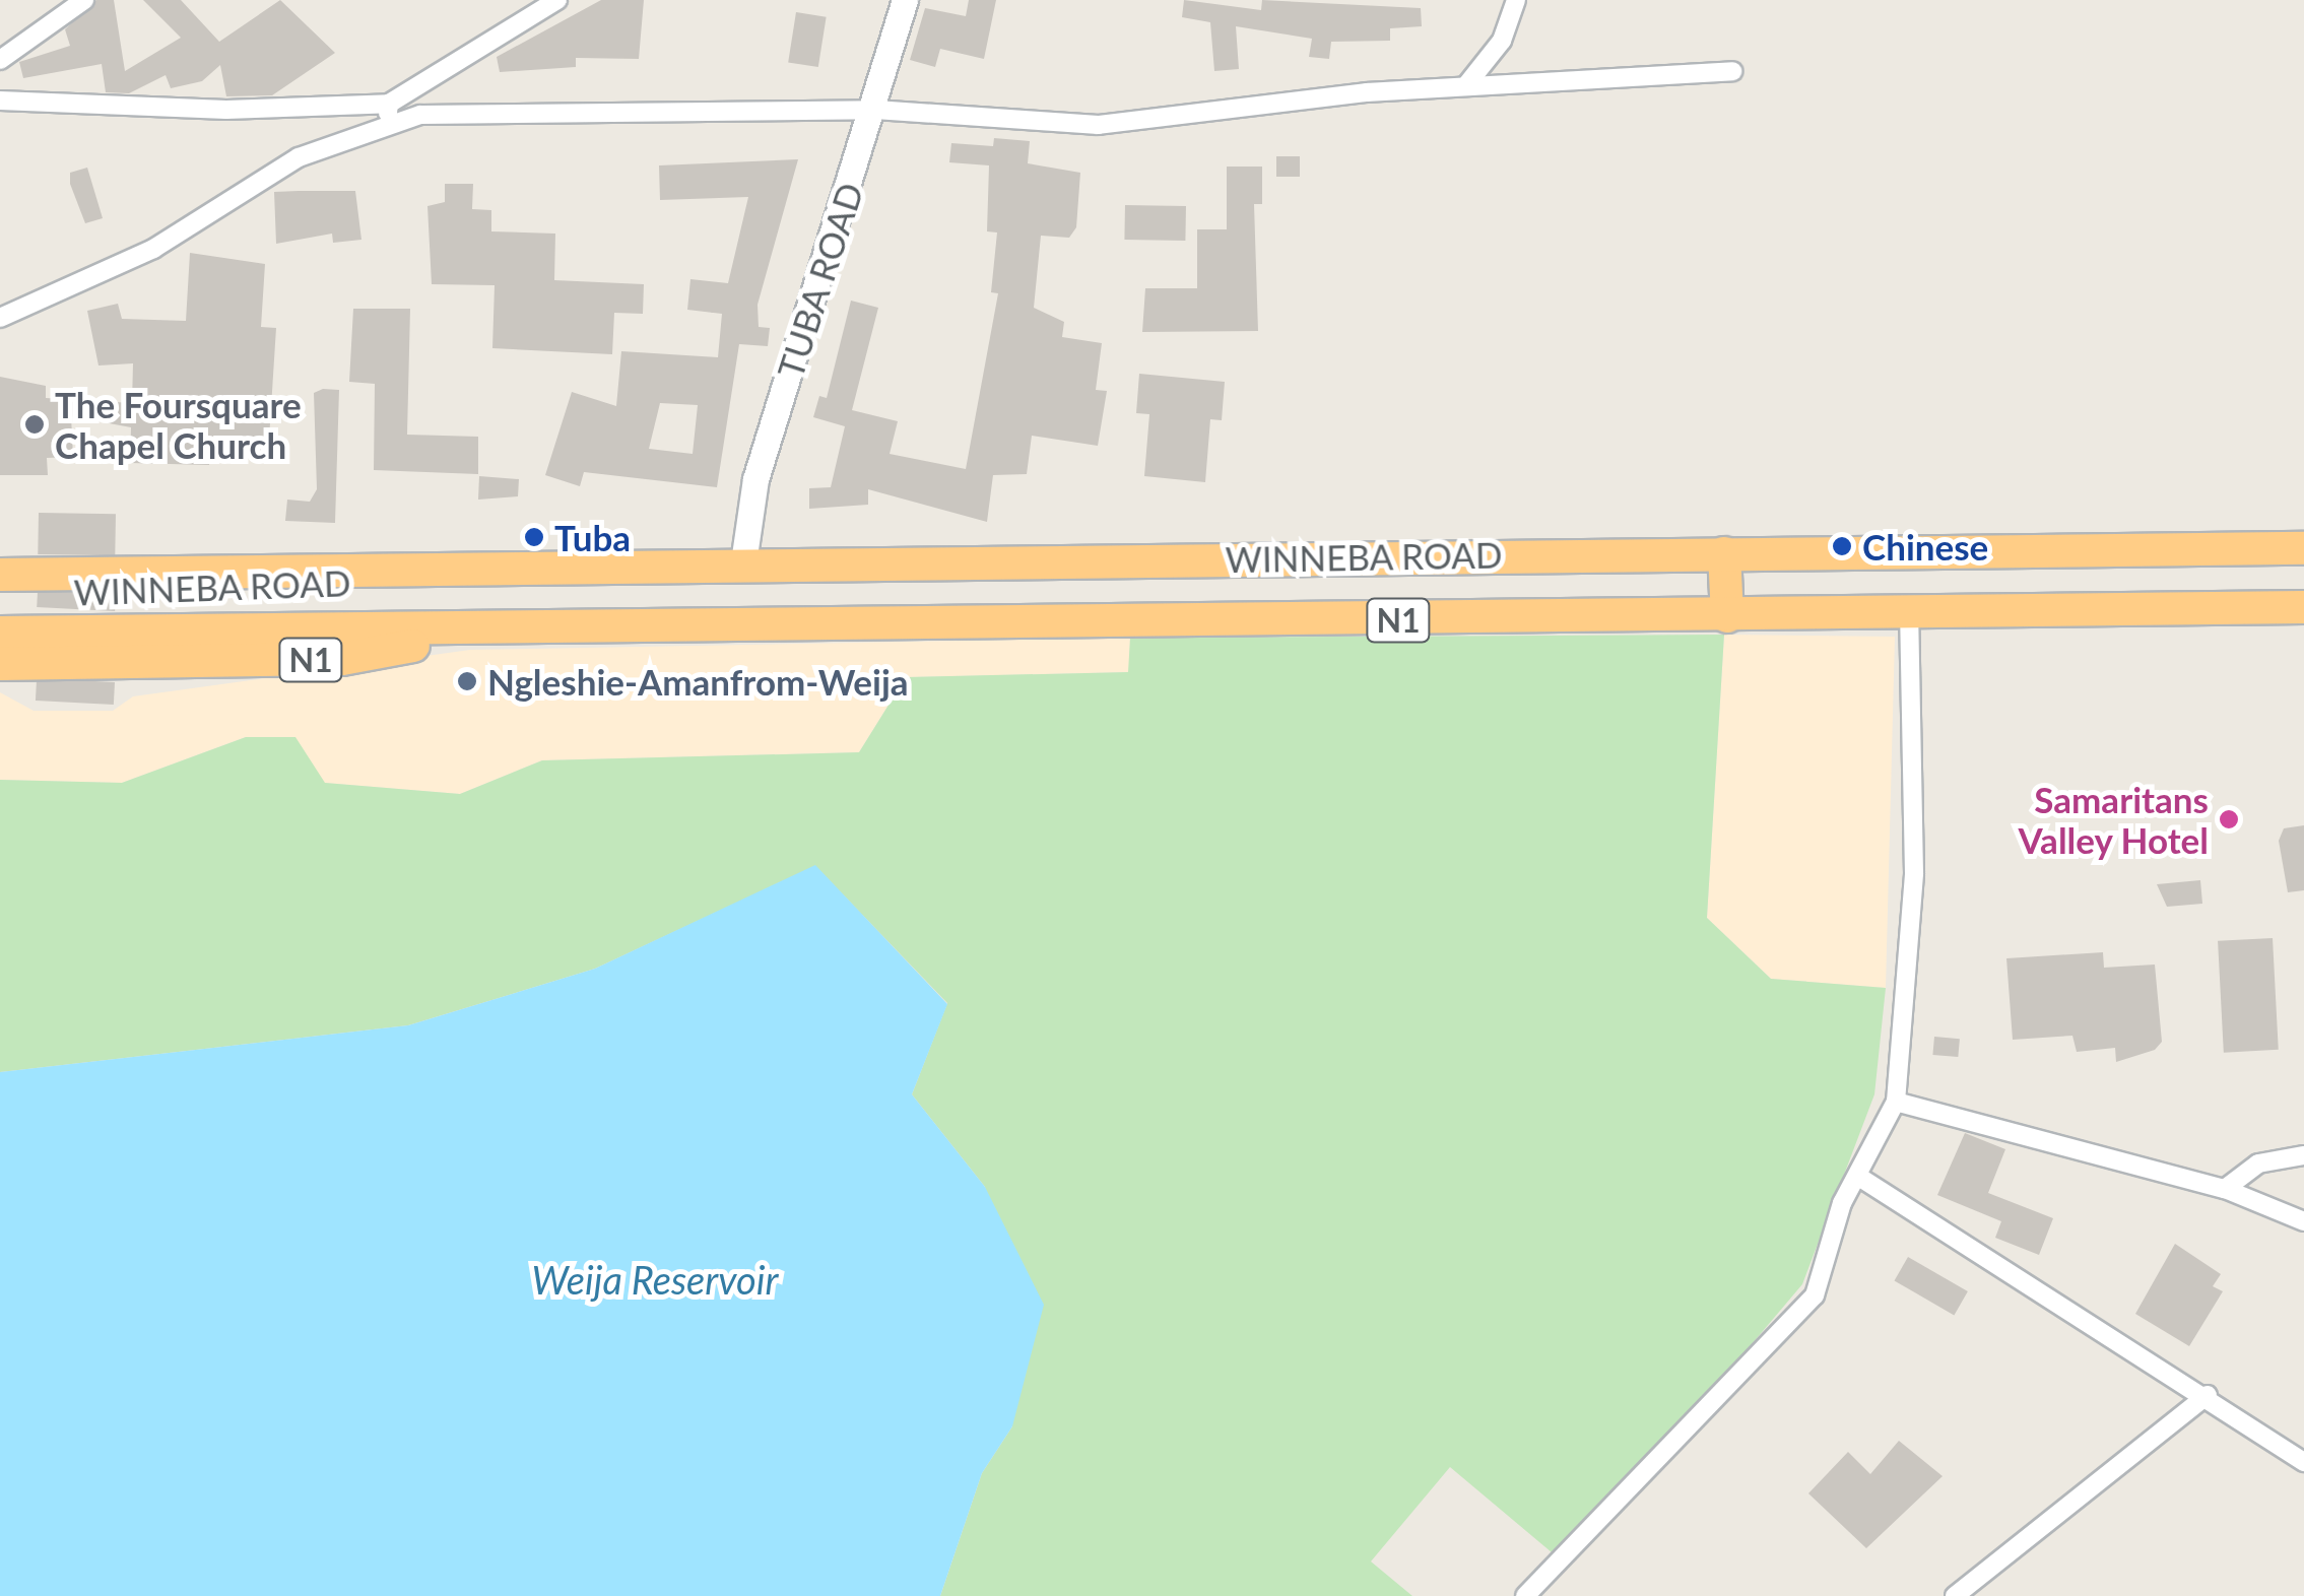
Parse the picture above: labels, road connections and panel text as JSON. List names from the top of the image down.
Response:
{
  "streets": {
    "highway": ["WINNEBA ROAD", "N1"],
    "street": ["TUBA ROAD"]
  },
  "crossings": [
    ["TUBA ROAD", "WINNEBA ROAD"]
  ],
  "water": ["Weija Reservoir"],
  "places": [
    "The Foursquare Chapel Church",
    "Tuba",
    "Chinese",
    "Ngleshie-Amanfrom-Weija",
    "Samaritans Valley Hotel"
  ]
}
